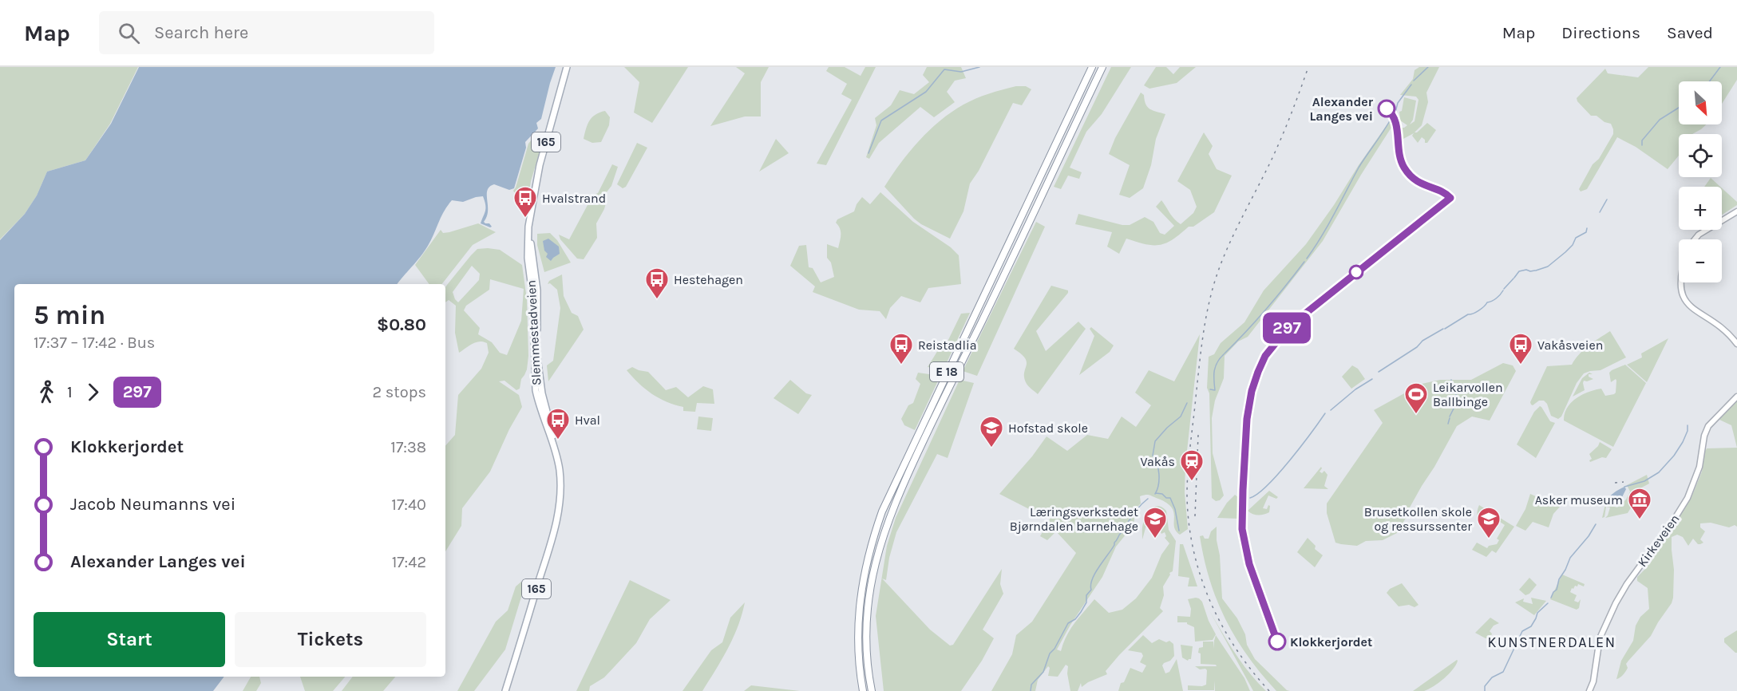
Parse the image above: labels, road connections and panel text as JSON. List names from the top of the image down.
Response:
{
  "streets": {
    "highway": ["E 18"],
    "main road": ["165", "Slemmestadveien", "Kirkeveien"]
  },
  "districts": ["KUNSTNERDALEN"],
  "places": {
    "other": ["Alexander Langes vei", "Klokkerjordet"],
    "bus stop": [
      "Hvalstrand",
      "Hestehagen",
      "Reistadlia",
      "Vakåsveien",
      "Hval"
    ],
    "sports": ["Leikarvollen Ballbinge"],
    "school or university": ["Hofstad skole", "Læringsverkstedet Bjørndalen barnehage", "Brusetkollen skole og ressurssenter"],
    "station": ["Vakås"],
    "museum": ["Asker museum"]
  },
  "lines": ["bus line 297"],
  "north": "bottom right",
  "page": {
    "header": "Map",
    "search": "Search here",
    "nav": ["Map", "Directions", "Saved"],
    "on_map": "297",
    "map_buttons": ["+", "−"],
    "heading": ["5 min", "17:37 – 17:42 · Bus", "$0.80"],
    "legs": ["1", "297", "2 stops"],
    "list": [
      {
        "name": "Klokkerjordet",
        "value": "17:38"
      },
      {
        "name": "Jacob Neumanns vei",
        "value": "17:40"
      },
      {
        "name": "Alexander Langes vei",
        "value": "17:42"
      }
    ],
    "buttons": ["Start", "Tickets"]
  }
}
